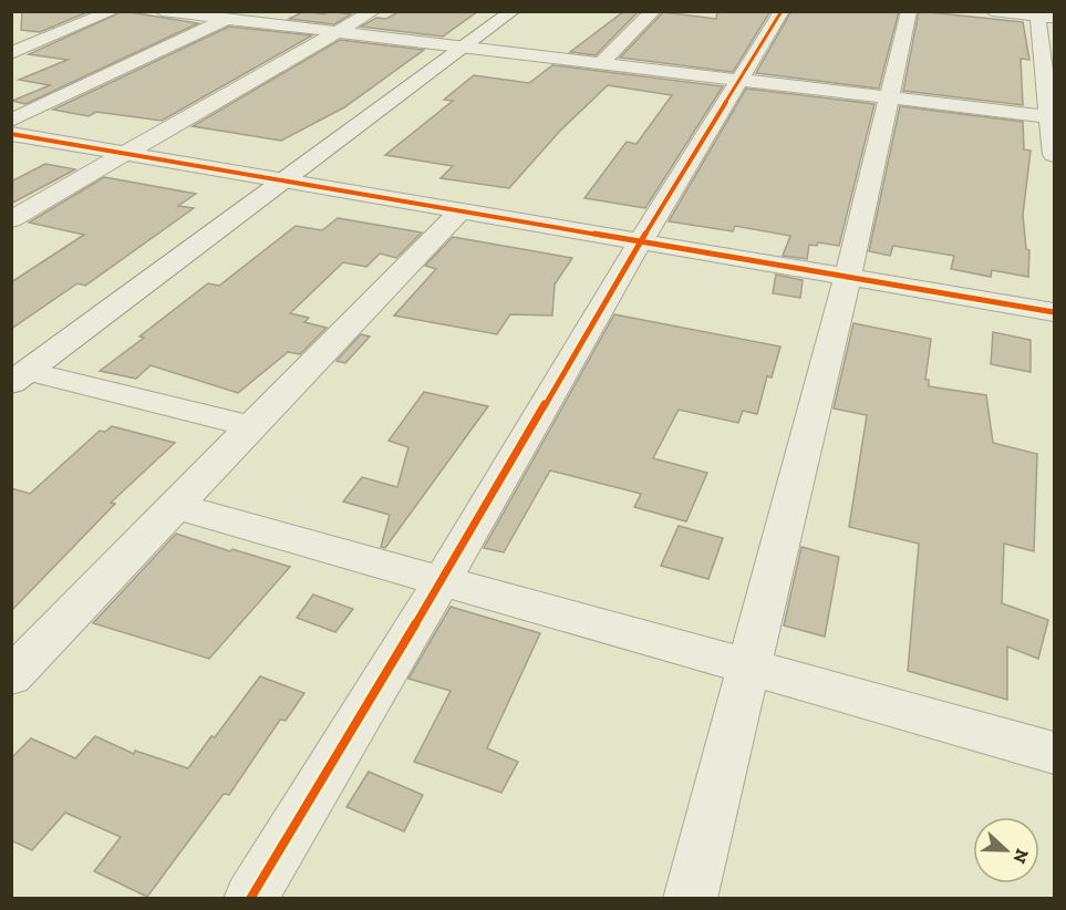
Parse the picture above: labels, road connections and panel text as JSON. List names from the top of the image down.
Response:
{
  "north": "right"
}
